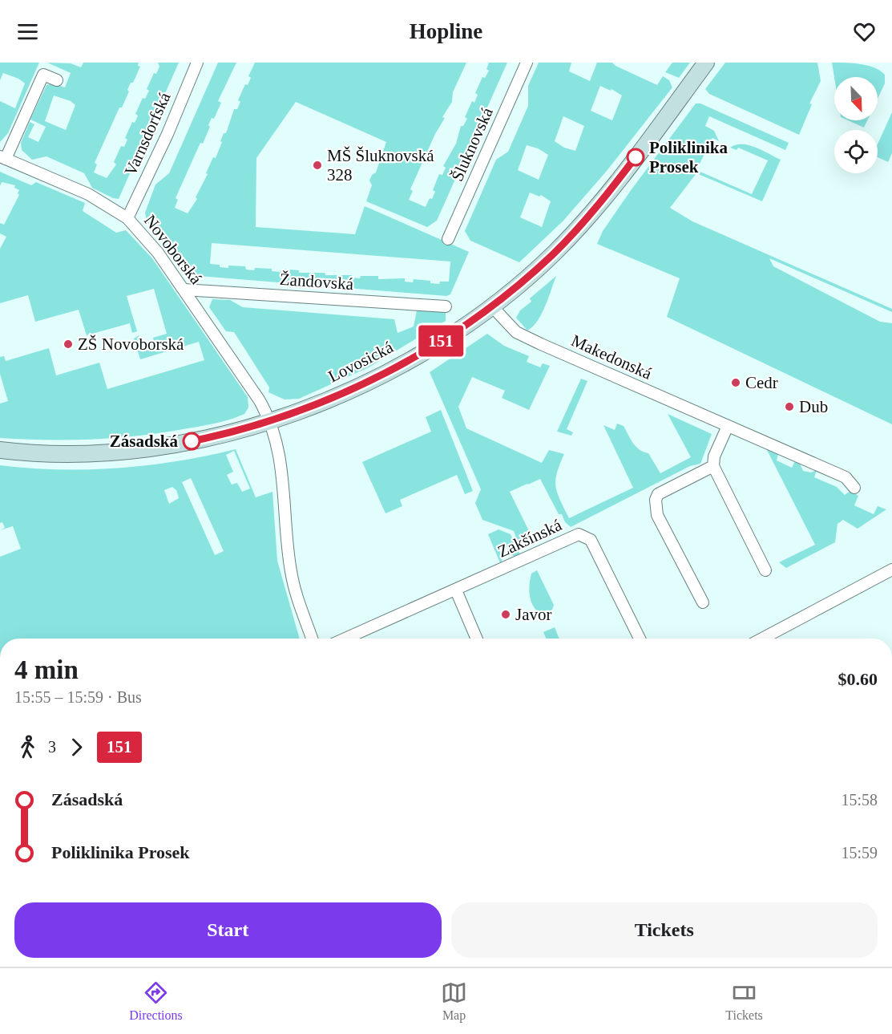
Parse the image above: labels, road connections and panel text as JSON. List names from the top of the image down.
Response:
{
  "streets": {
    "street": [
      "Varnsdorfská",
      "Šluknovská",
      "Novoborská",
      "Žandovská",
      "Makedonská",
      "Lovosická",
      "Zakšínská"
    ]
  },
  "crossings": [
    ["Varnsdorfská", "Novoborská"],
    ["Novoborská", "Žandovská"],
    ["Novoborská", "Lovosická"],
    ["Makedonská", "Lovosická"]
  ],
  "places": [
    "Poliklinika Prosek",
    "MŠ Šluknovská 328",
    "ZŠ Novoborská",
    "Cedr",
    "Dub",
    "Zásadská",
    "Javor"
  ],
  "lines": ["bus line 151"],
  "north": "bottom right",
  "page": {
    "header": "Hopline",
    "on_map": "151",
    "heading": ["4 min", "15:55 – 15:59 · Bus", "$0.60"],
    "legs": ["3", "151"],
    "list": [
      {
        "name": "Zásadská",
        "value": "15:58"
      },
      {
        "name": "Poliklinika Prosek",
        "value": "15:59"
      }
    ],
    "buttons": ["Start", "Tickets"],
    "tabs": ["Directions", "Map", "Tickets"]
  }
}
